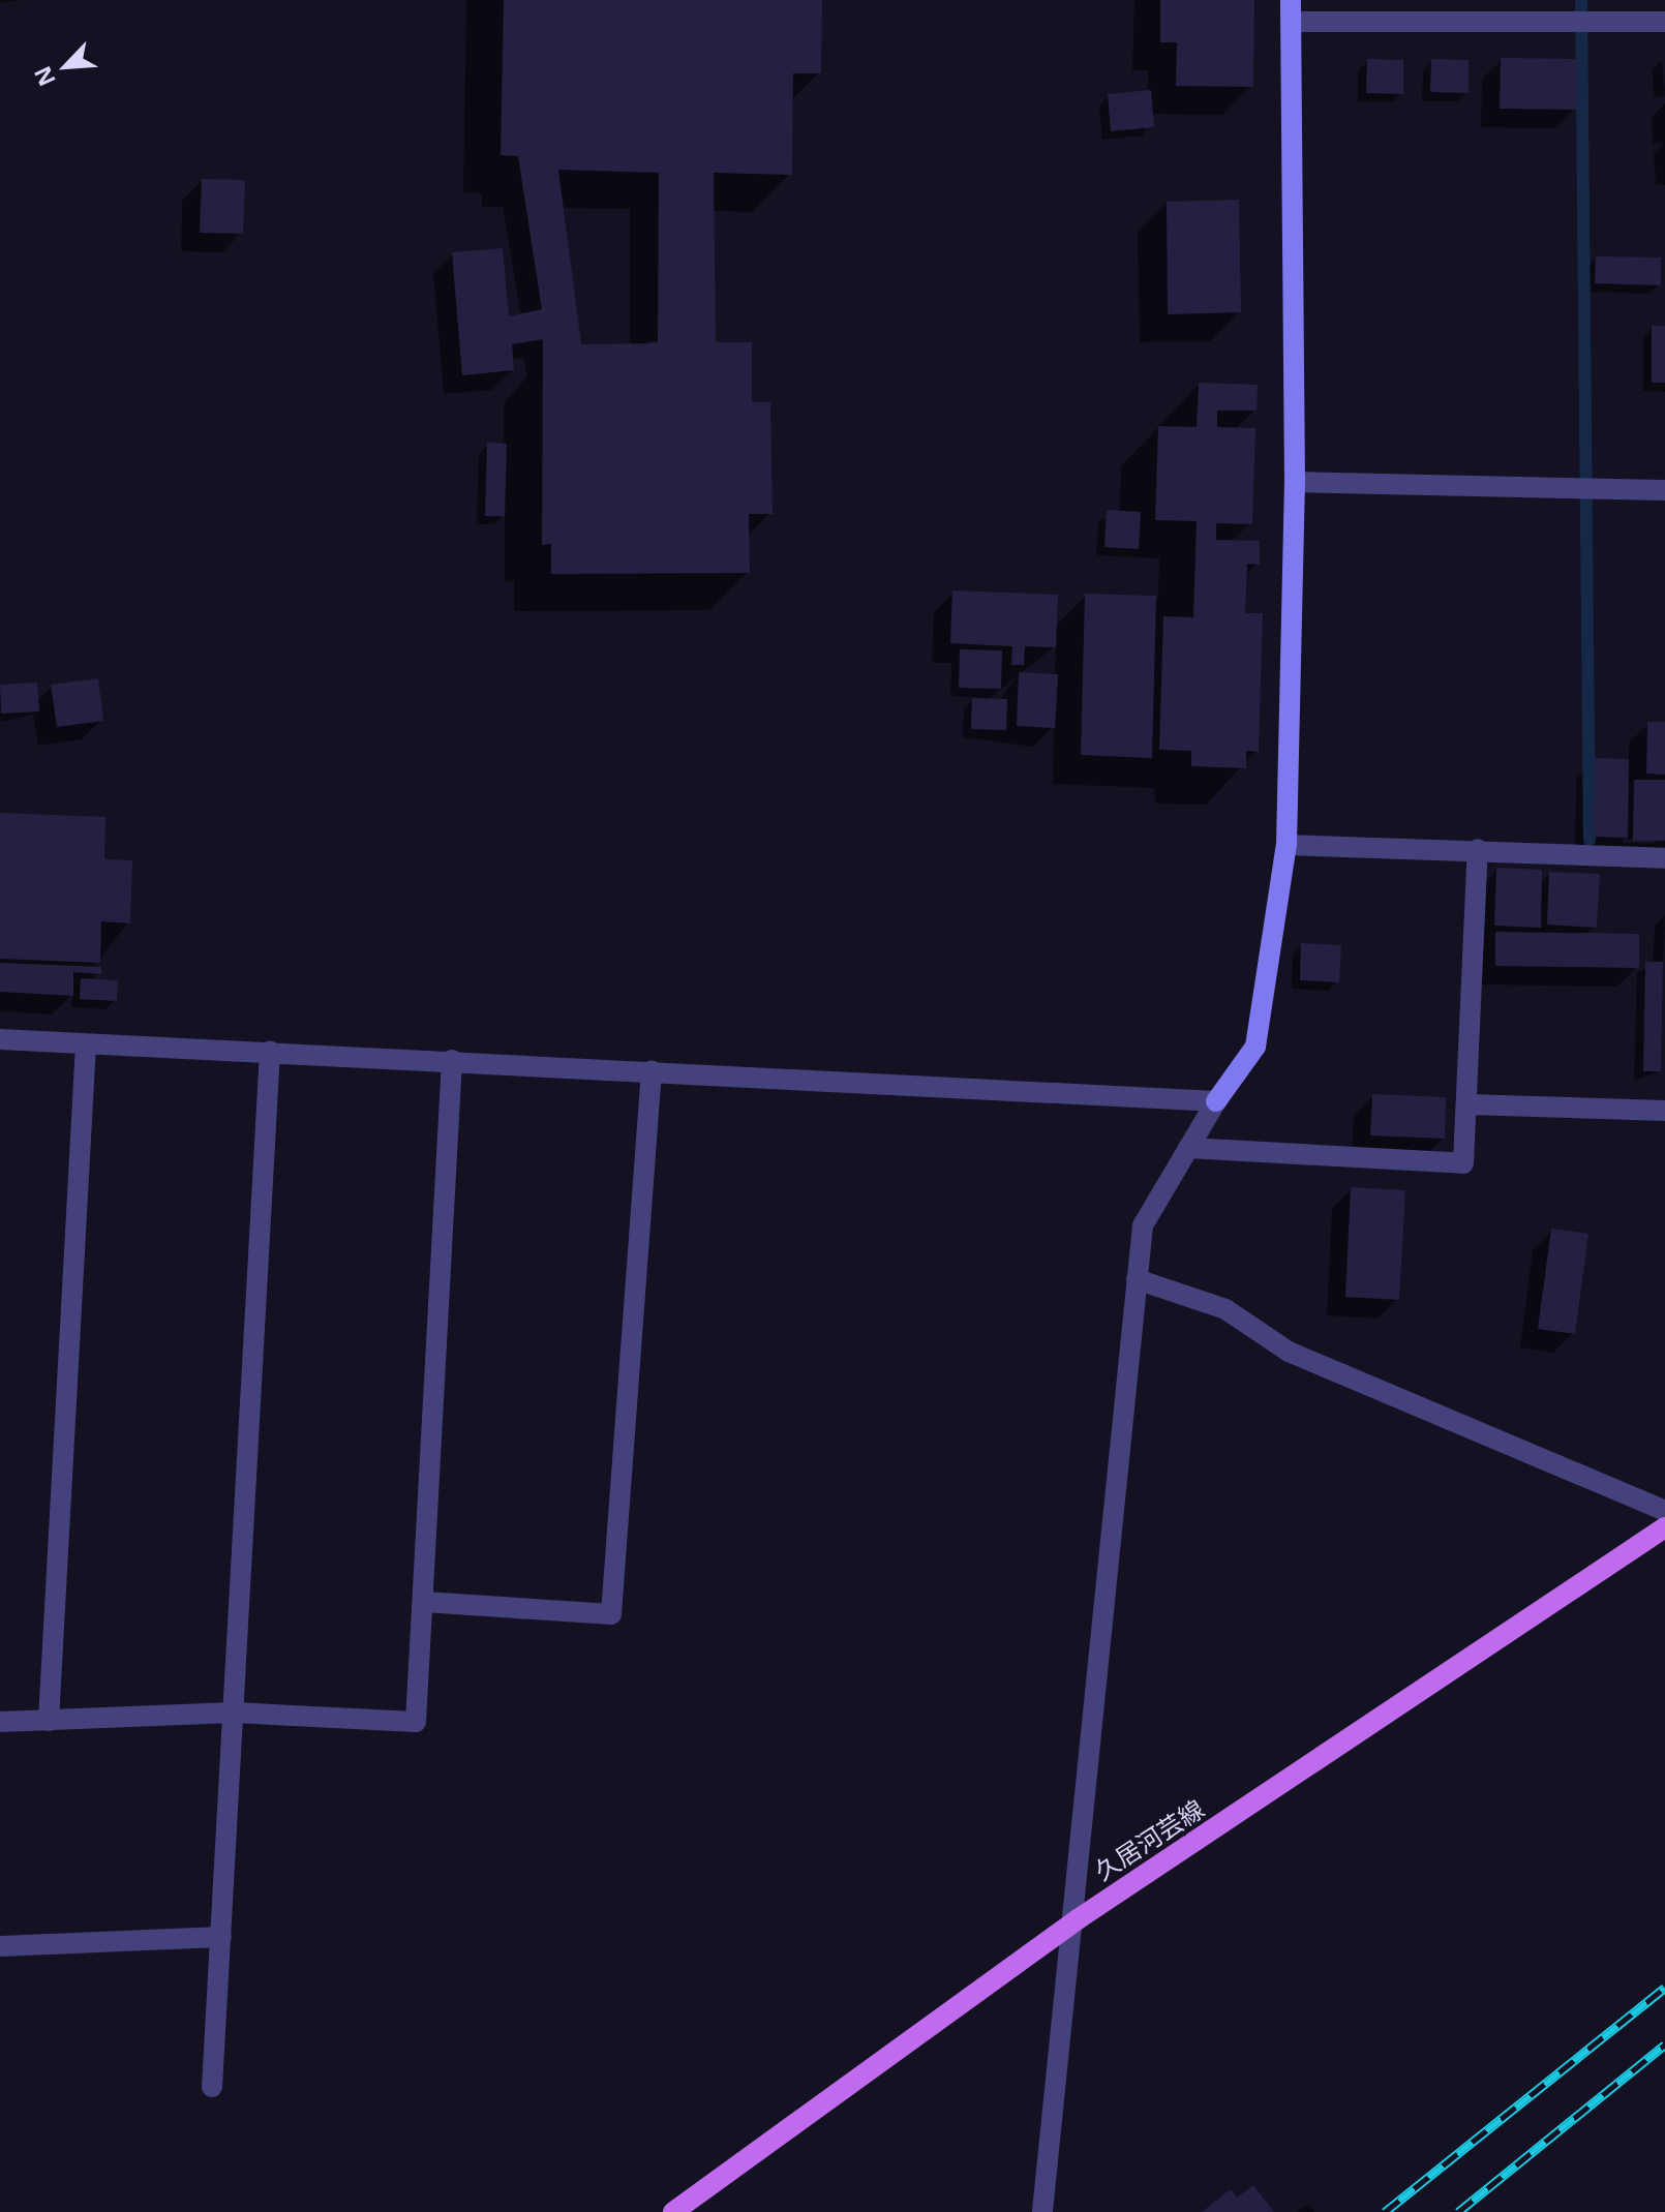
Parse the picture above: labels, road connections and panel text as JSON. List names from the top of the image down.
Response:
{
  "streets": {
    "main road": ["久居河芸線"]
  },
  "north": "bottom left"
}
